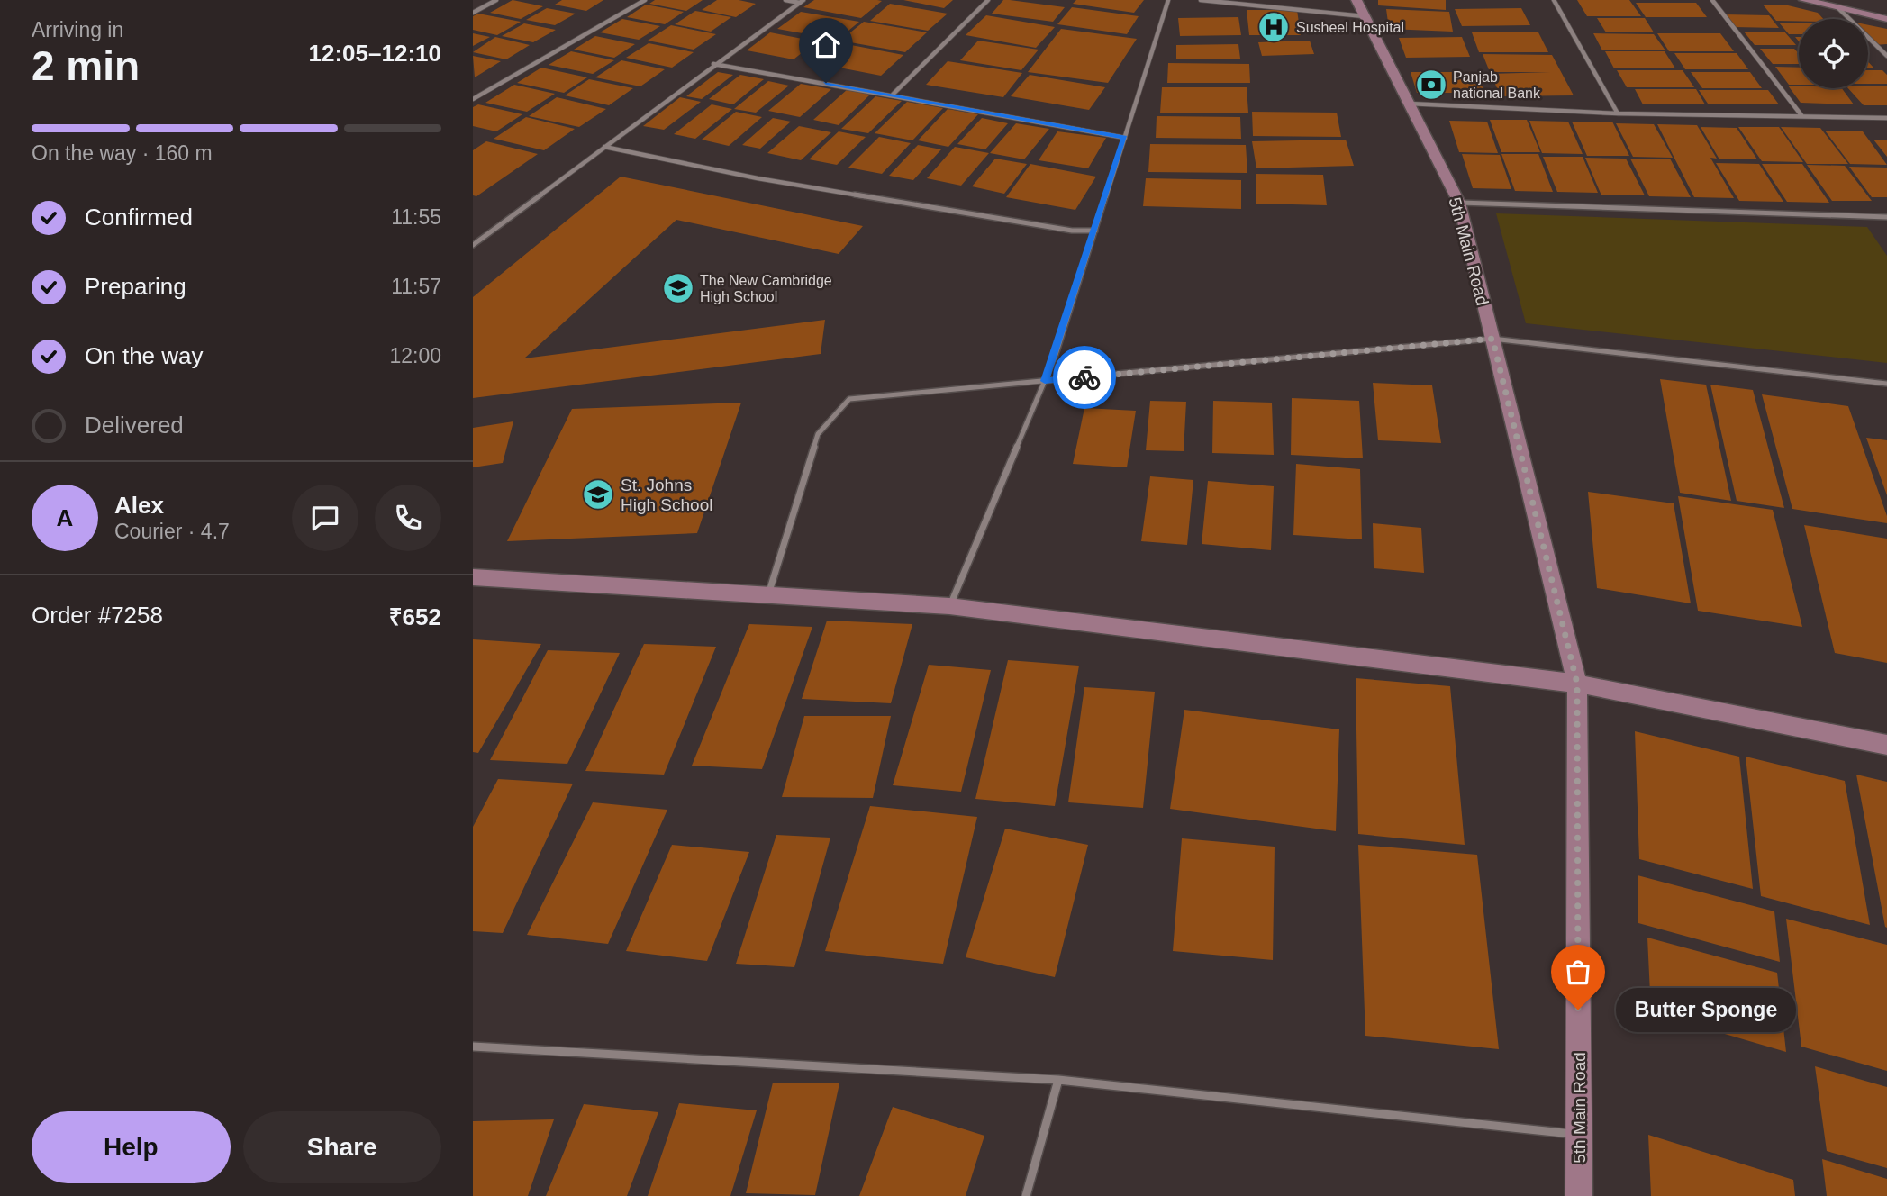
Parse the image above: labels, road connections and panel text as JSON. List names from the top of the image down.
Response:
{
  "streets": {
    "main road": ["5th Main Road"]
  },
  "places": {
    "hospital": ["Susheel Hospital"],
    "bank": ["Panjab national Bank"],
    "school or university": ["The New Cambridge High School", "St. Johns High School"],
    "other": ["Butter Sponge"]
  },
  "page": {
    "heading": ["2 min", "Arriving in", "12:05–12:10"],
    "panel": [
      "Alex",
      "Courier · 4.7",
      "Order #7258",
      "₹652"
    ],
    "bar": "On the way · 160 m",
    "list": [
      ["Confirmed", "11:55"],
      ["Preparing", "11:57"],
      ["On the way", "12:00"],
      "Delivered"
    ],
    "round": "A",
    "bubble": "Butter Sponge",
    "buttons": ["Help", "Share"]
  }
}
